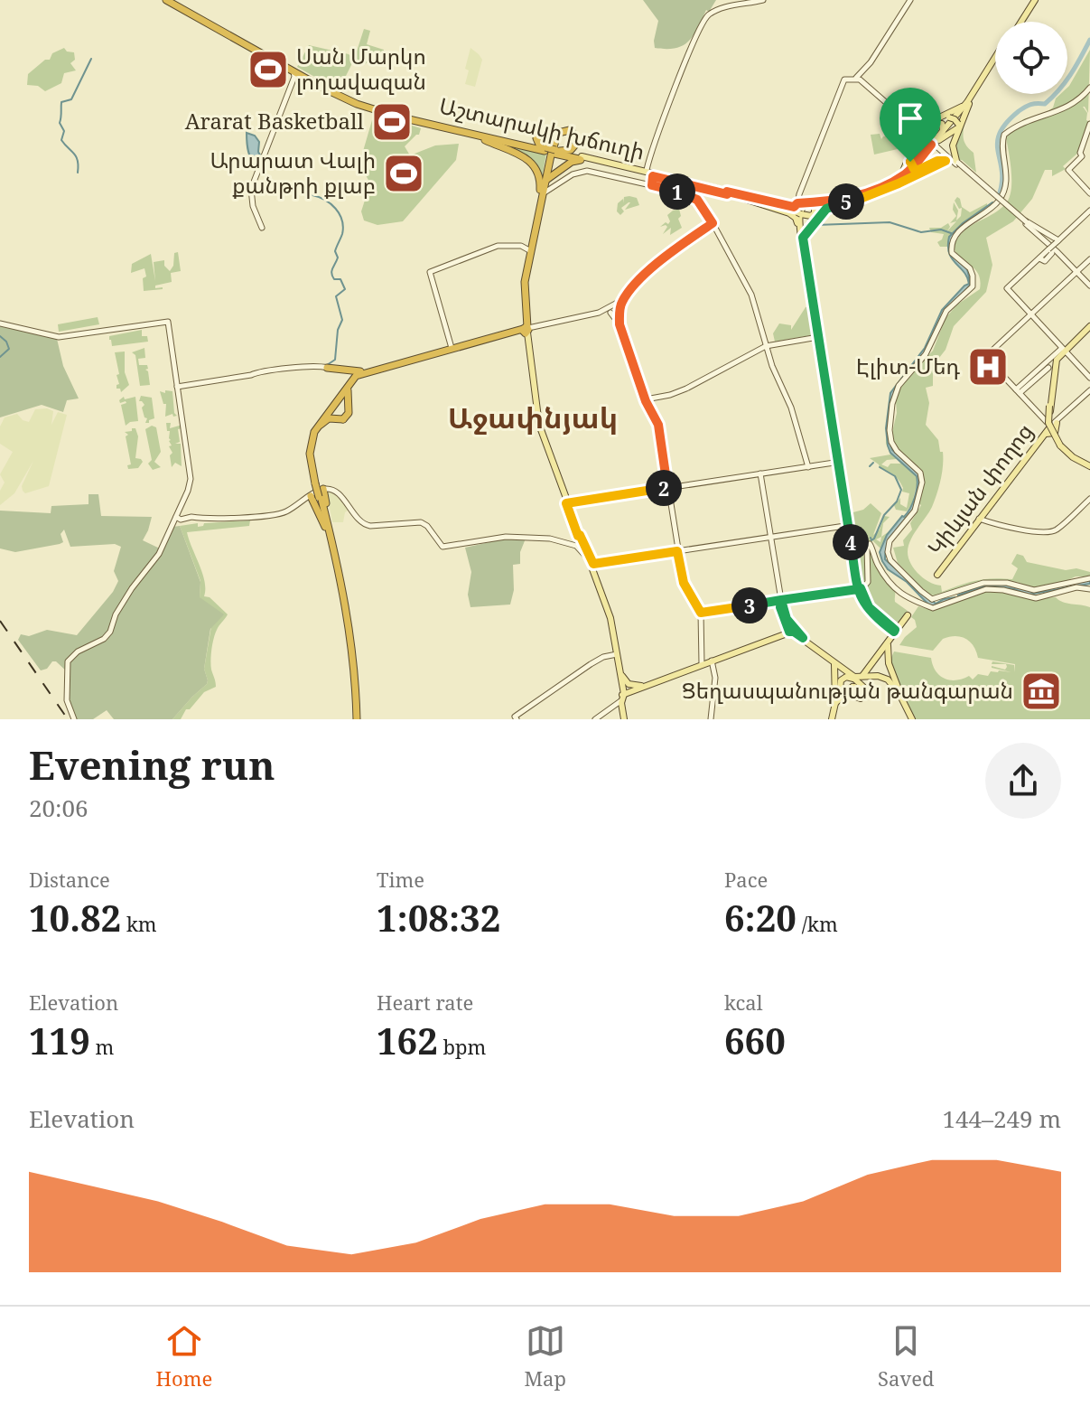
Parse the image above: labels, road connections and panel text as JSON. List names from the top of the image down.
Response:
{
  "streets": {
    "highway": ["Աշտարակի խճուղի"],
    "main road": ["Կիևյան փողոց"]
  },
  "districts": ["Աջափնյակ"],
  "places": {
    "sports": ["Սան Մարկո լողավազան", "Ararat Basketball", "Արարատ Վալի քանթրի քլաբ"],
    "hospital": ["Էլիտ-Մեդ"],
    "museum": ["Ցեղասպանության թանգարան"]
  },
  "page": {
    "pins": [
      "1",
      "5",
      "2",
      "4",
      "3"
    ],
    "heading": ["Evening run", "20:06"],
    "stats": [
      ["Distance", "10.82 km"],
      ["Time", "1:08:32"],
      ["Pace", "6:20 /km"],
      ["Elevation", "119 m"],
      ["Heart rate", "162 bpm"],
      ["kcal", "660"]
    ],
    "chart": ["Elevation", "144–249 m"],
    "tabs": ["Home", "Map", "Saved"]
  }
}
